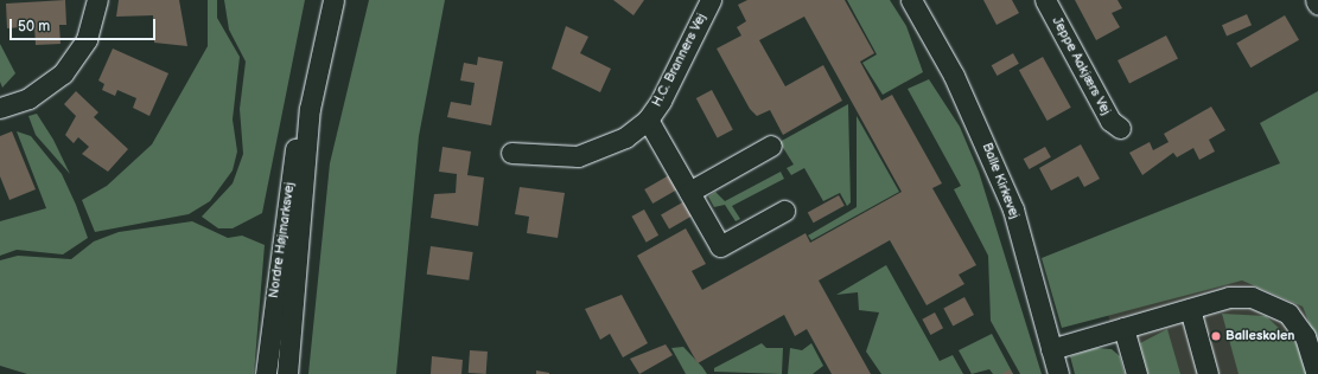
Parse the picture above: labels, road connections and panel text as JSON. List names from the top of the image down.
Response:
{
  "streets": {
    "street": [
      "H.C. Branners Vej",
      "Jeppe Aakjærs Vej",
      "Balle Kirkevej",
      "Nordre Højmarksvej"
    ]
  },
  "places": ["Balleskolen"],
  "scale_bar": "50 m"
}
